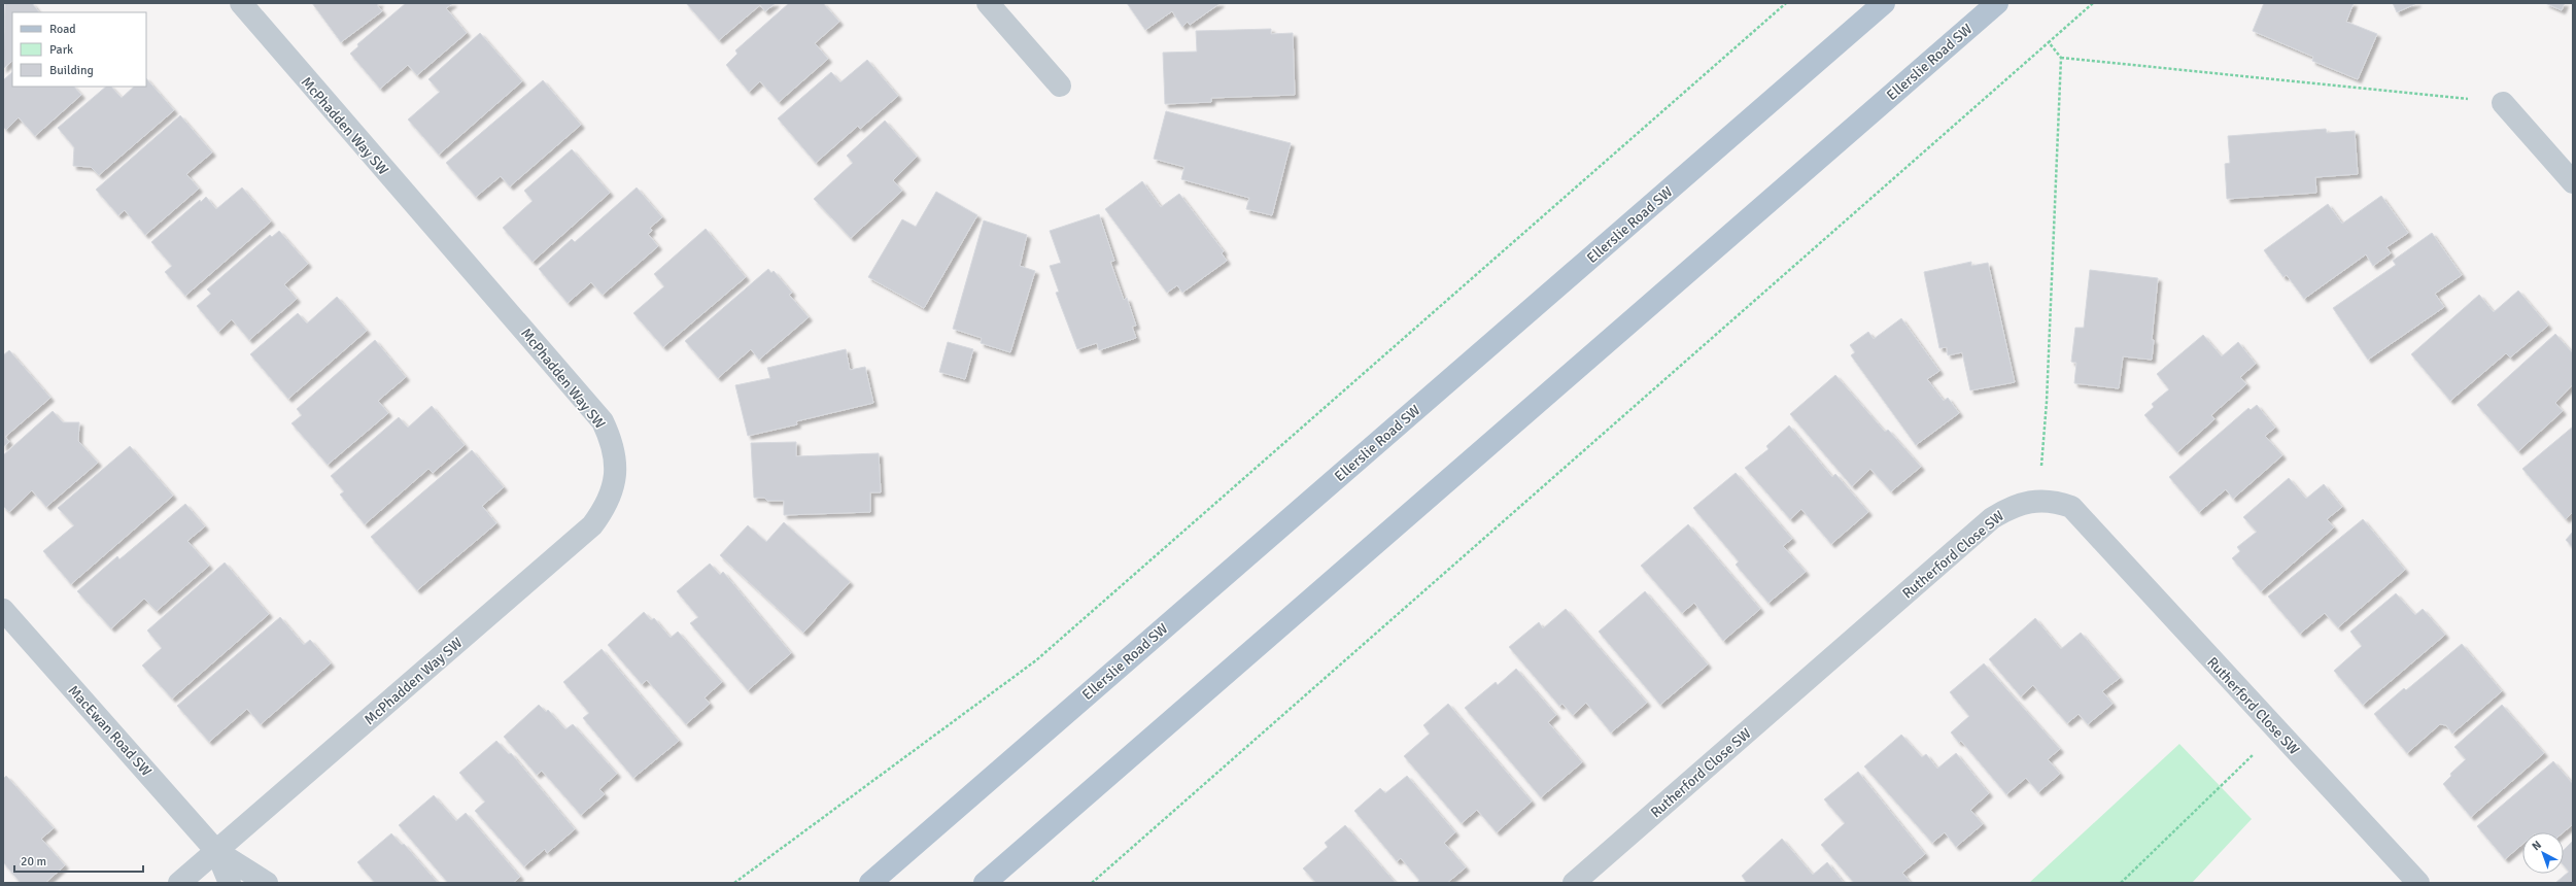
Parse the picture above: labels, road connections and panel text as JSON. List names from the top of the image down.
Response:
{
  "streets": {
    "main road": ["Ellerslie Road SW"],
    "street": ["McPhadden Way SW", "Rutherford Close SW", "MacEwan Road SW"]
  },
  "crossings": [
    ["McPhadden Way SW", "MacEwan Road SW"]
  ],
  "legend": ["Road", "Park", "Building"],
  "scale_bar": "20 m",
  "north": "top left"
}
